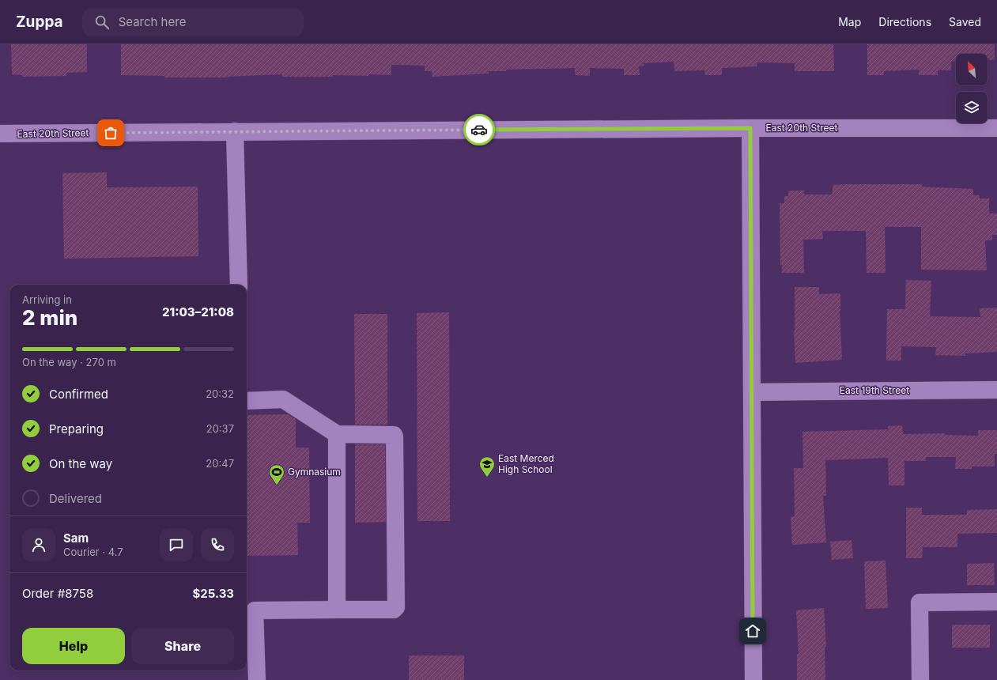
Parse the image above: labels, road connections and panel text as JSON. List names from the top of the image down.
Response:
{
  "streets": {
    "street": ["East 20th Street", "East 19th Street"]
  },
  "places": {
    "school or university": ["East Merced High School"],
    "sports": ["Gymnasium"]
  },
  "north": "top left",
  "page": {
    "header": "Zuppa",
    "search": "Search here",
    "nav": ["Map", "Directions", "Saved"],
    "heading": ["2 min", "Arriving in", "21:03–21:08"],
    "panel": [
      "Sam",
      "Courier · 4.7",
      "Order #8758",
      "$25.33"
    ],
    "bar": "On the way · 270 m",
    "list": [
      ["Confirmed", "20:32"],
      ["Preparing", "20:37"],
      ["On the way", "20:47"],
      "Delivered"
    ],
    "buttons": ["Help", "Share"]
  }
}
